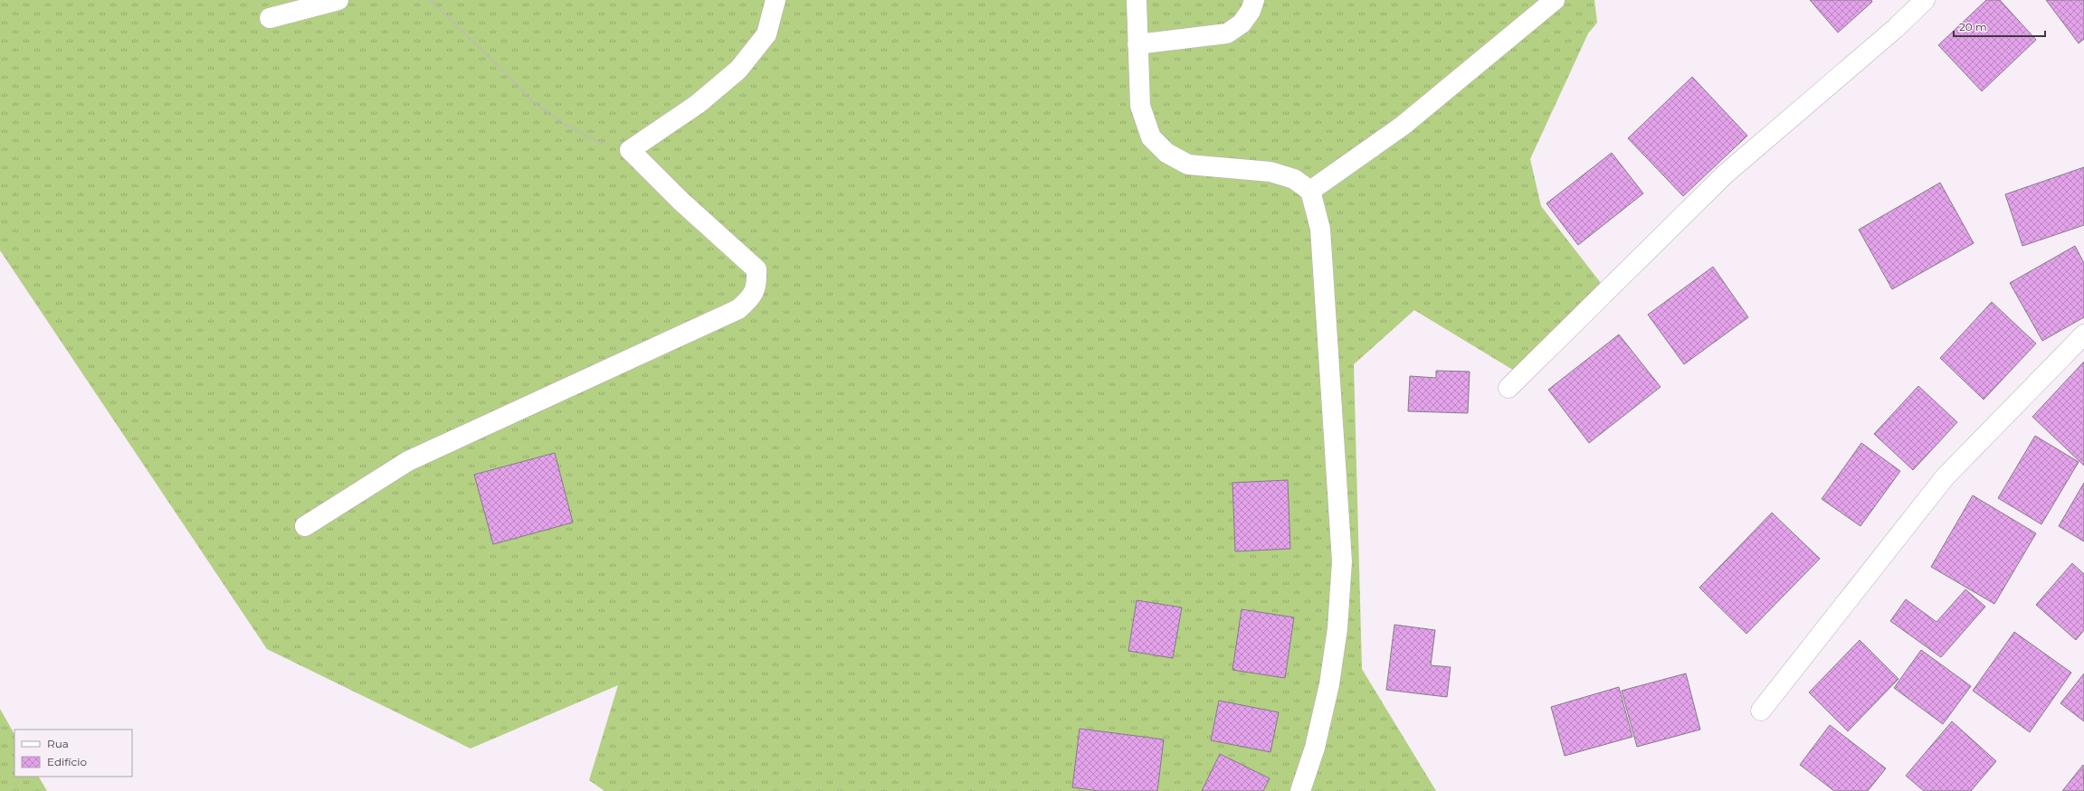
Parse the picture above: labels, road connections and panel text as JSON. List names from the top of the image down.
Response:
{
  "legend": ["Rua", "Edifício"],
  "scale_bar": "20 m"
}
